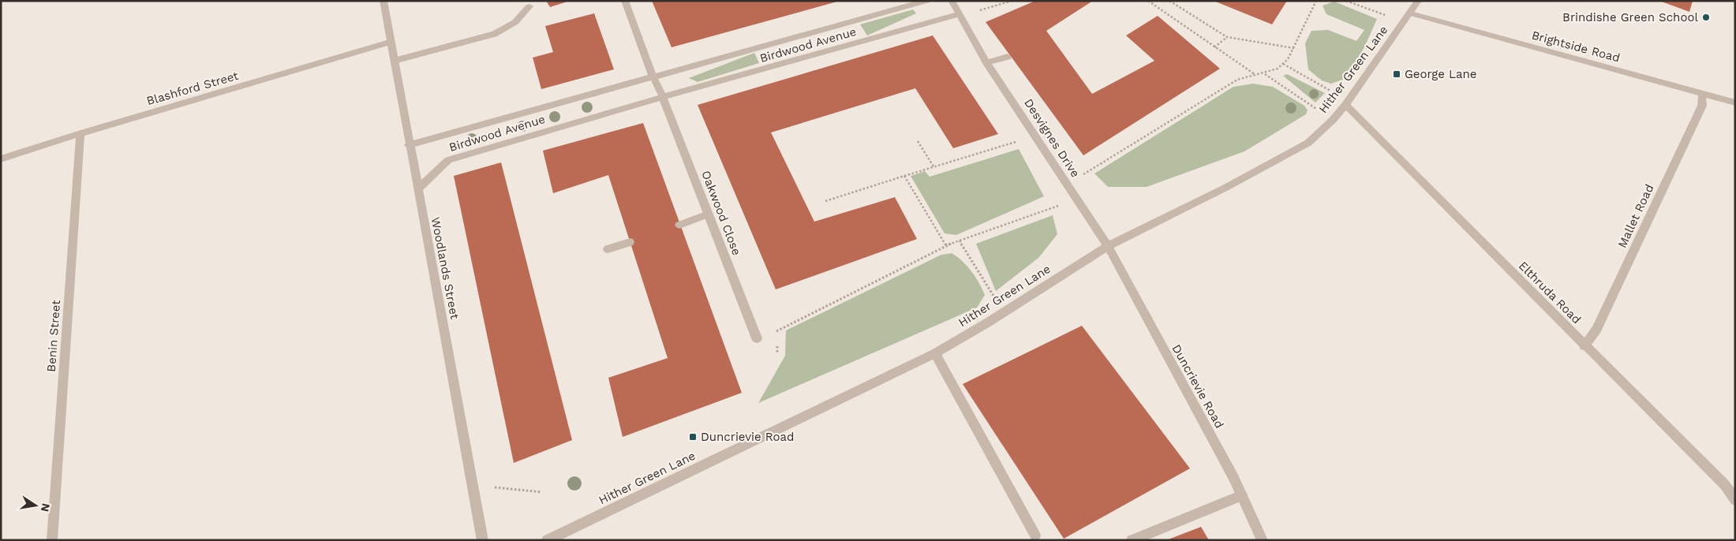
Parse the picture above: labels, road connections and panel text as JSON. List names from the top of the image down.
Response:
{
  "streets": {
    "street": [
      "Birdwood Avenue",
      "Brightside Road",
      "Hither Green Lane",
      "Blashford Street",
      "Desvignes Drive",
      "Oakwood Close",
      "Mallet Road",
      "Woodlands Street",
      "Elthruda Road",
      "Benin Street",
      "Duncrievie Road"
    ]
  },
  "crossings": [
    ["Birdwood Avenue", "Desvignes Drive"],
    ["Birdwood Avenue", "Oakwood Close"],
    ["Birdwood Avenue", "Woodlands Street"],
    ["Brightside Road", "Hither Green Lane"],
    ["Brightside Road", "Mallet Road"],
    ["Hither Green Lane", "Desvignes Drive"],
    ["Hither Green Lane", "Elthruda Road"],
    ["Hither Green Lane", "Duncrievie Road"],
    ["Blashford Street", "Woodlands Street"],
    ["Blashford Street", "Benin Street"],
    ["Desvignes Drive", "Duncrievie Road"],
    ["Mallet Road", "Elthruda Road"]
  ],
  "places": {
    "other": ["Brindishe Green School"],
    "transit": ["George Lane", "Duncrievie Road"]
  },
  "north": "right"
}
